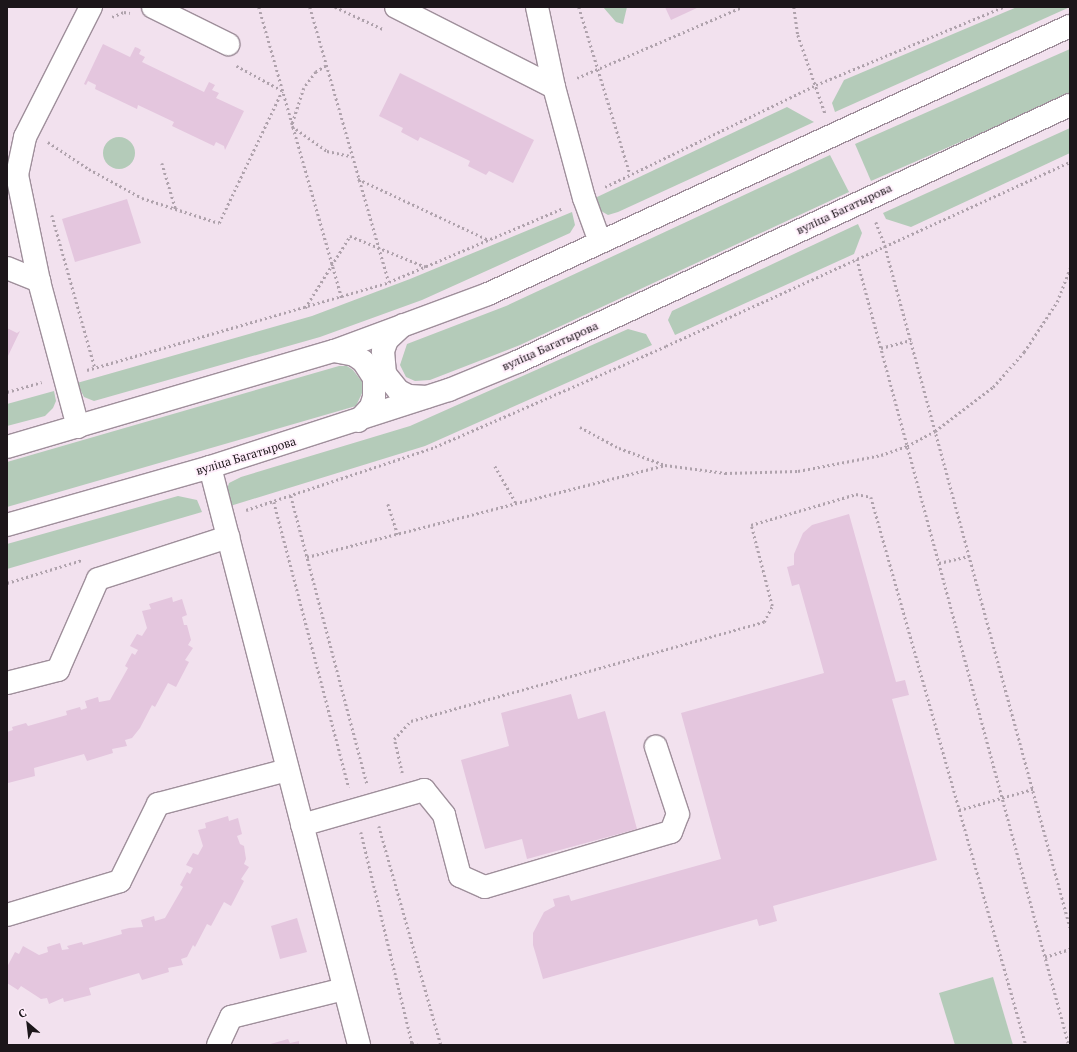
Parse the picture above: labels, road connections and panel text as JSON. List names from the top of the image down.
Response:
{
  "streets": {
    "street": ["вуліца Багатырова"]
  },
  "north": "top left"
}
